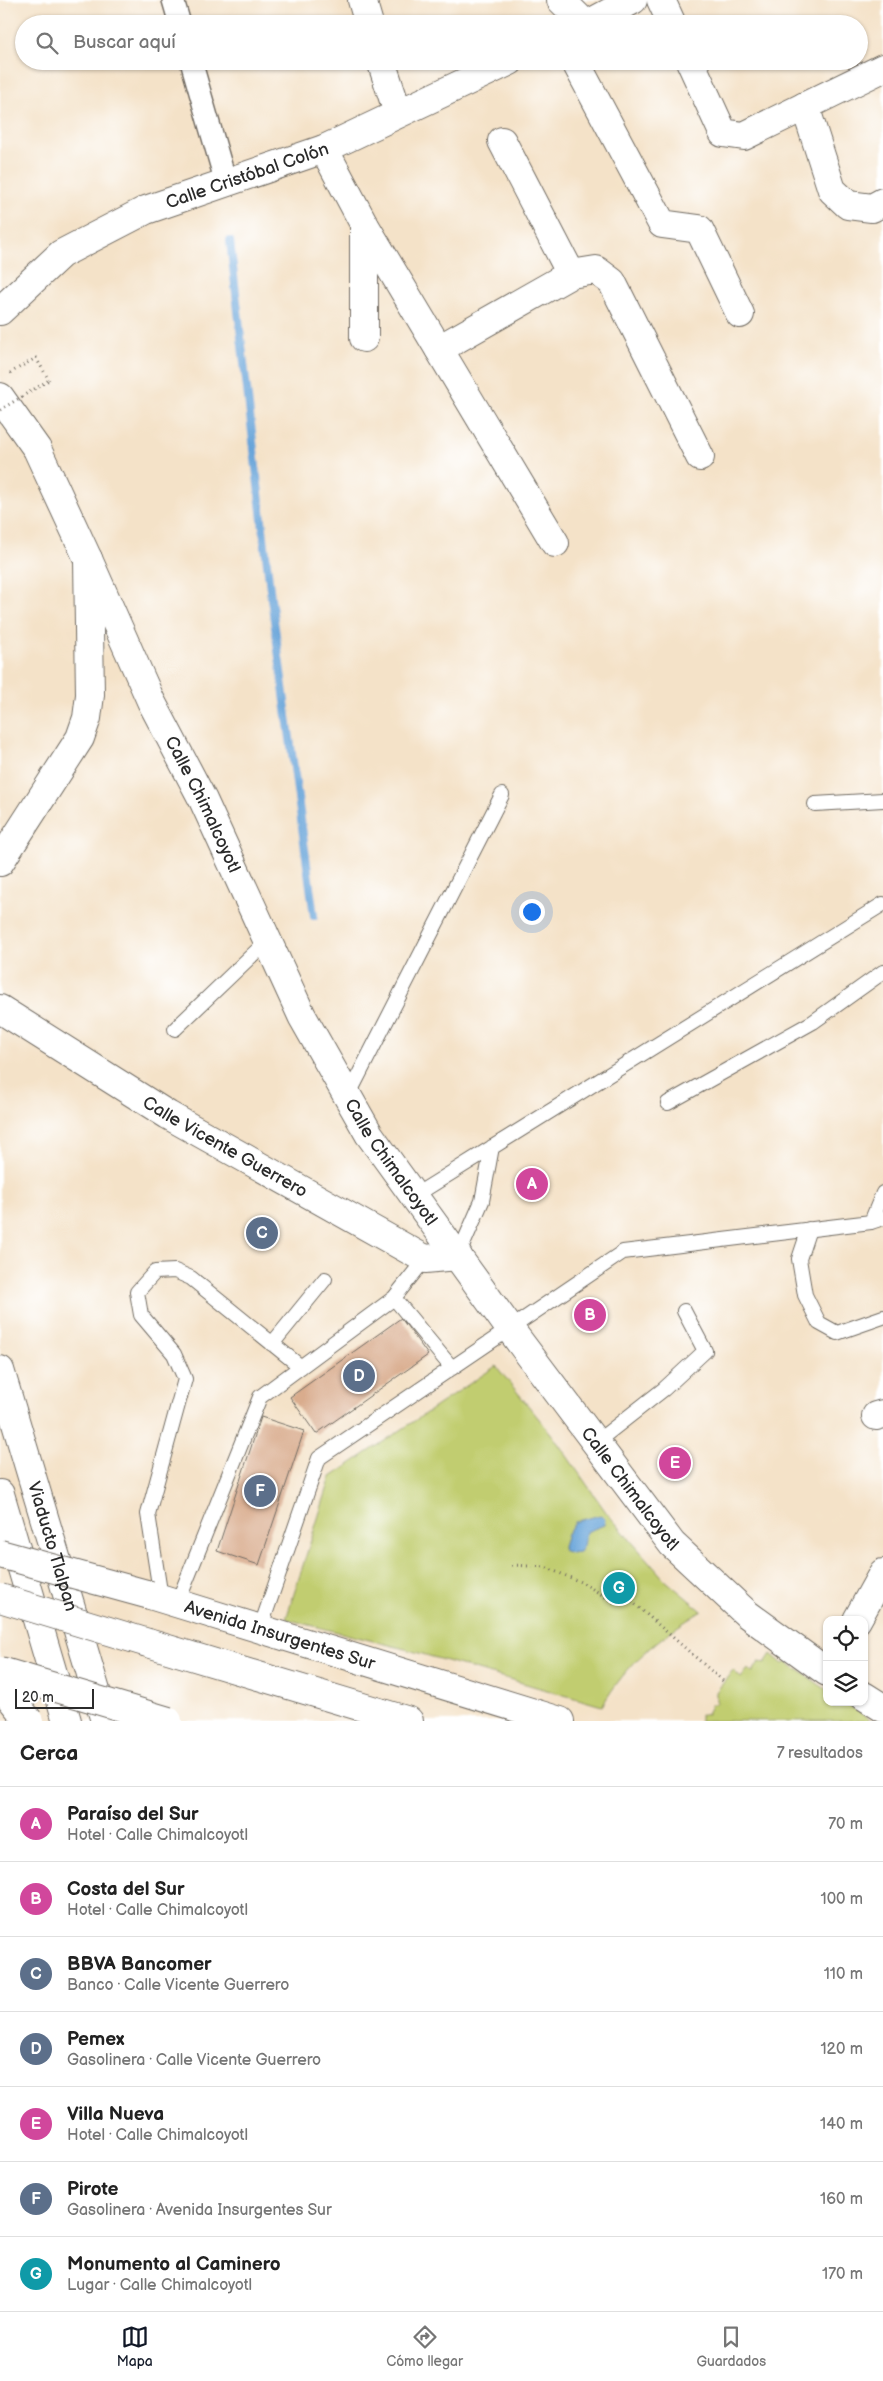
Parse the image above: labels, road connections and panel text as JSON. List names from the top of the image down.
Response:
{
  "streets": {
    "main road": [
      "Calle Cristóbal Colón",
      "Calle Chimalcoyotl",
      "Calle Vicente Guerrero",
      "Viaducto Tlalpan",
      "Avenida Insurgentes Sur"
    ]
  },
  "scale_bar": "20 m",
  "page": {
    "search": "Buscar aquí",
    "pins": [
      "A",
      "C",
      "B",
      "D",
      "E",
      "F",
      "G"
    ],
    "scale": "20 m",
    "heading": ["Cerca", "7 resultados"],
    "list": [
      {
        "mark": "A",
        "name": "Paraíso del Sur",
        "note": "Hotel · Calle Chimalcoyotl",
        "value": "70 m"
      },
      {
        "mark": "B",
        "name": "Costa del Sur",
        "note": "Hotel · Calle Chimalcoyotl",
        "value": "100 m"
      },
      {
        "mark": "C",
        "name": "BBVA Bancomer",
        "note": "Banco · Calle Vicente Guerrero",
        "value": "110 m"
      },
      {
        "mark": "D",
        "name": "Pemex",
        "note": "Gasolinera · Calle Vicente Guerrero",
        "value": "120 m"
      },
      {
        "mark": "E",
        "name": "Villa Nueva",
        "note": "Hotel · Calle Chimalcoyotl",
        "value": "140 m"
      },
      {
        "mark": "F",
        "name": "Pirote",
        "note": "Gasolinera · Avenida Insurgentes Sur",
        "value": "160 m"
      },
      {
        "mark": "G",
        "name": "Monumento al Caminero",
        "note": "Lugar · Calle Chimalcoyotl",
        "value": "170 m"
      }
    ],
    "nav": ["Mapa", "Cómo llegar", "Guardados"]
  }
}
